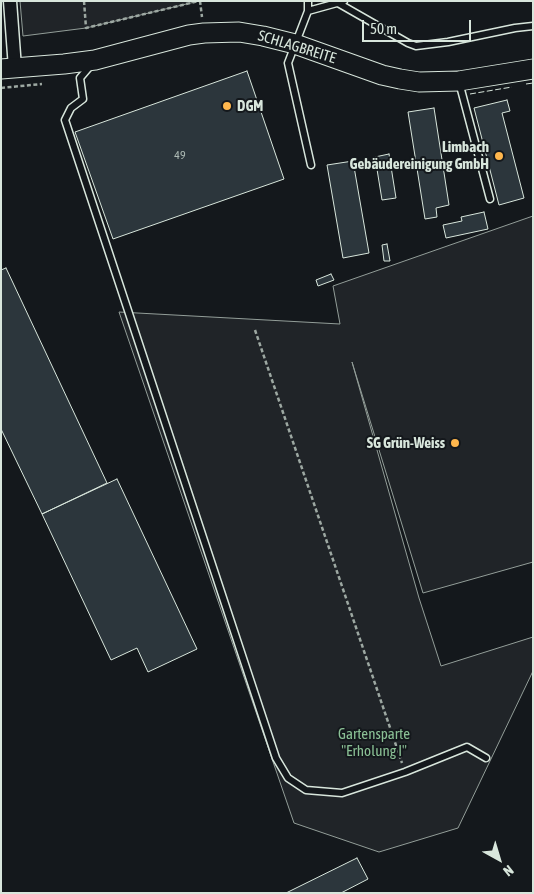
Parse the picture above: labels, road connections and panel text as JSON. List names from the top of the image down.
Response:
{
  "streets": {
    "street": ["SCHLAGBREITE"]
  },
  "parks": ["Gartensparte \"Erholung I\""],
  "places": ["DGM", "Limbach Gebäudereinigung GmbH", "SG Grün-Weiss"],
  "house_numbers": ["49"],
  "scale_bar": "50 m",
  "north": "bottom right"
}
